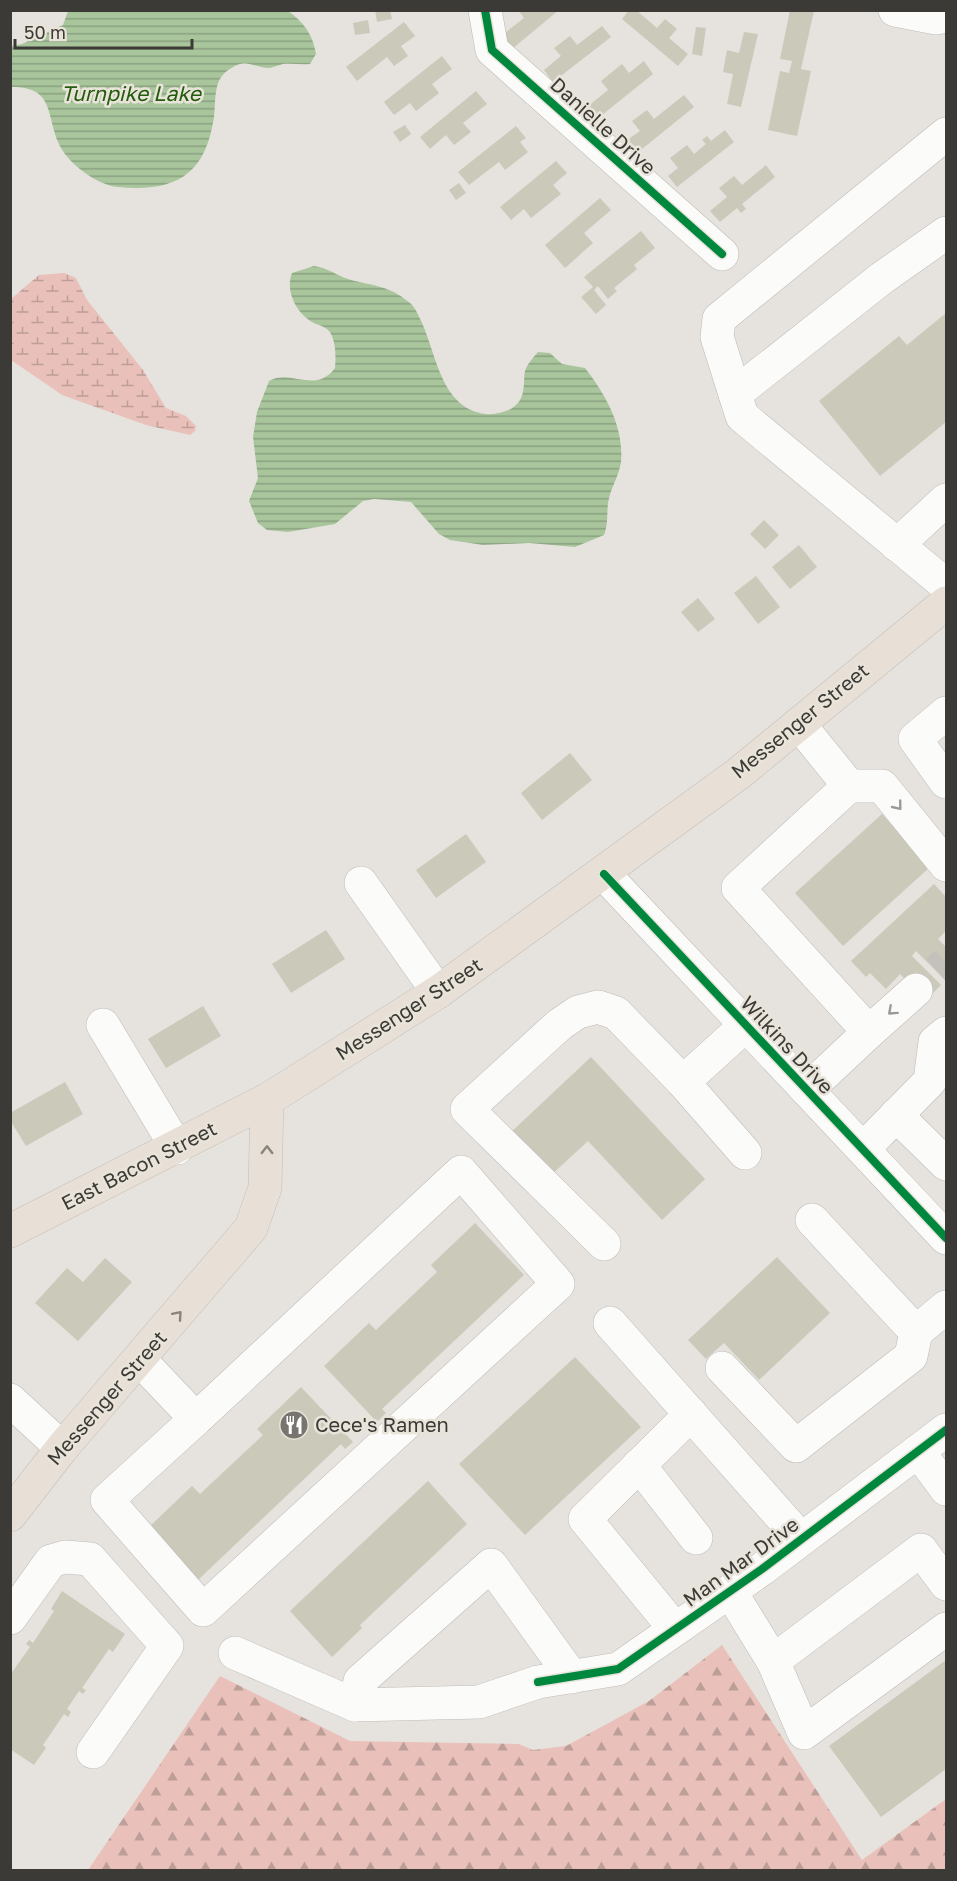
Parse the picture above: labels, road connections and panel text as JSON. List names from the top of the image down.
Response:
{
  "streets": {
    "main road": ["Messenger Street", "East Bacon Street"],
    "street": ["Danielle Drive", "Wilkins Drive", "Man Mar Drive"]
  },
  "crossings": [
    ["Messenger Street", "Wilkins Drive"],
    ["Messenger Street", "East Bacon Street"]
  ],
  "water": ["Turnpike Lake"],
  "places": {
    "restaurant": ["Cece's Ramen"]
  },
  "scale_bar": "50 m"
}
